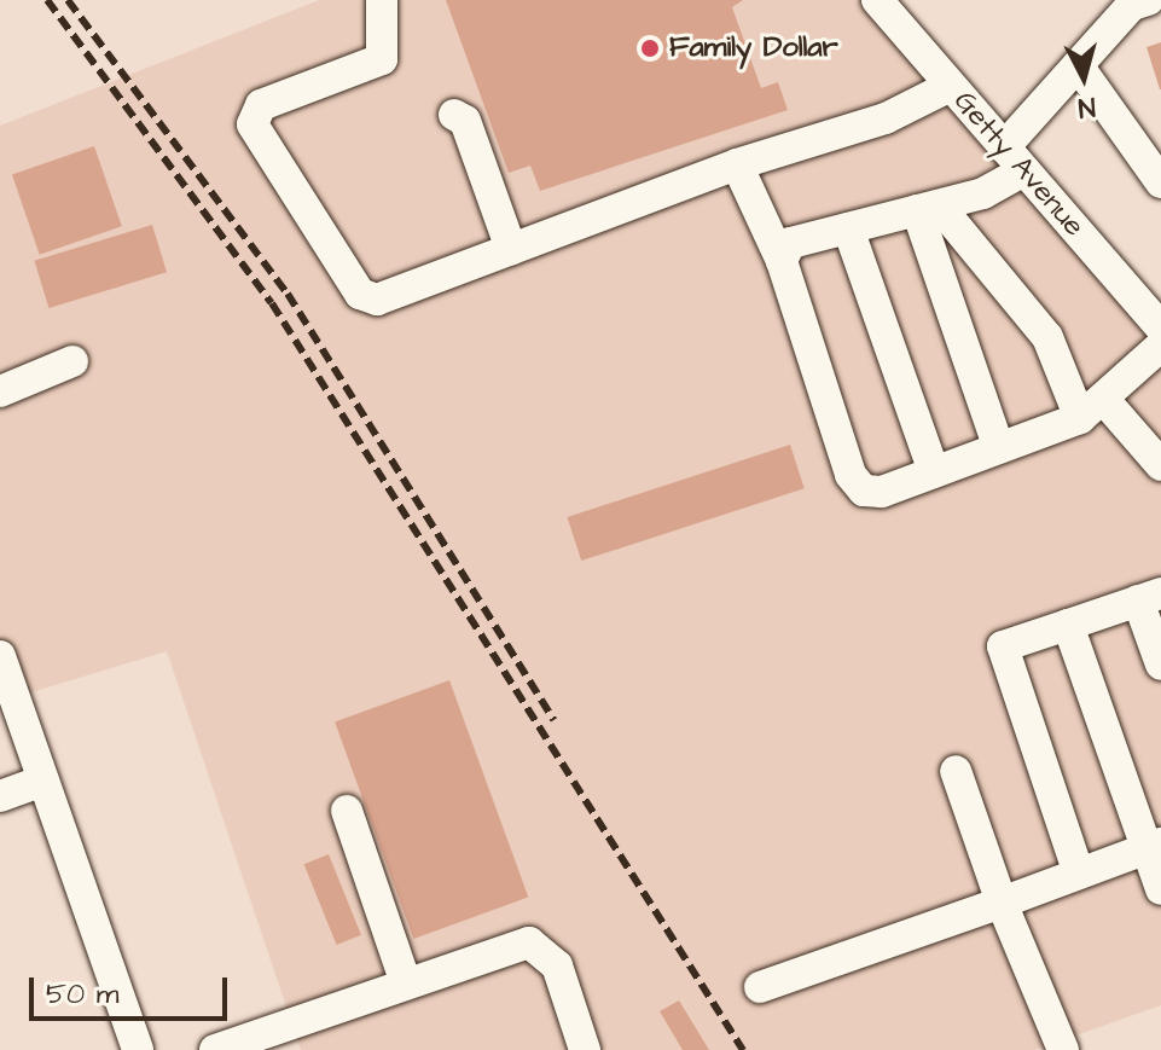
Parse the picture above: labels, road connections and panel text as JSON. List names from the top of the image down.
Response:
{
  "streets": {
    "street": ["Getty Avenue"]
  },
  "places": ["Family Dollar"],
  "scale_bar": "50 m",
  "north": "bottom"
}
